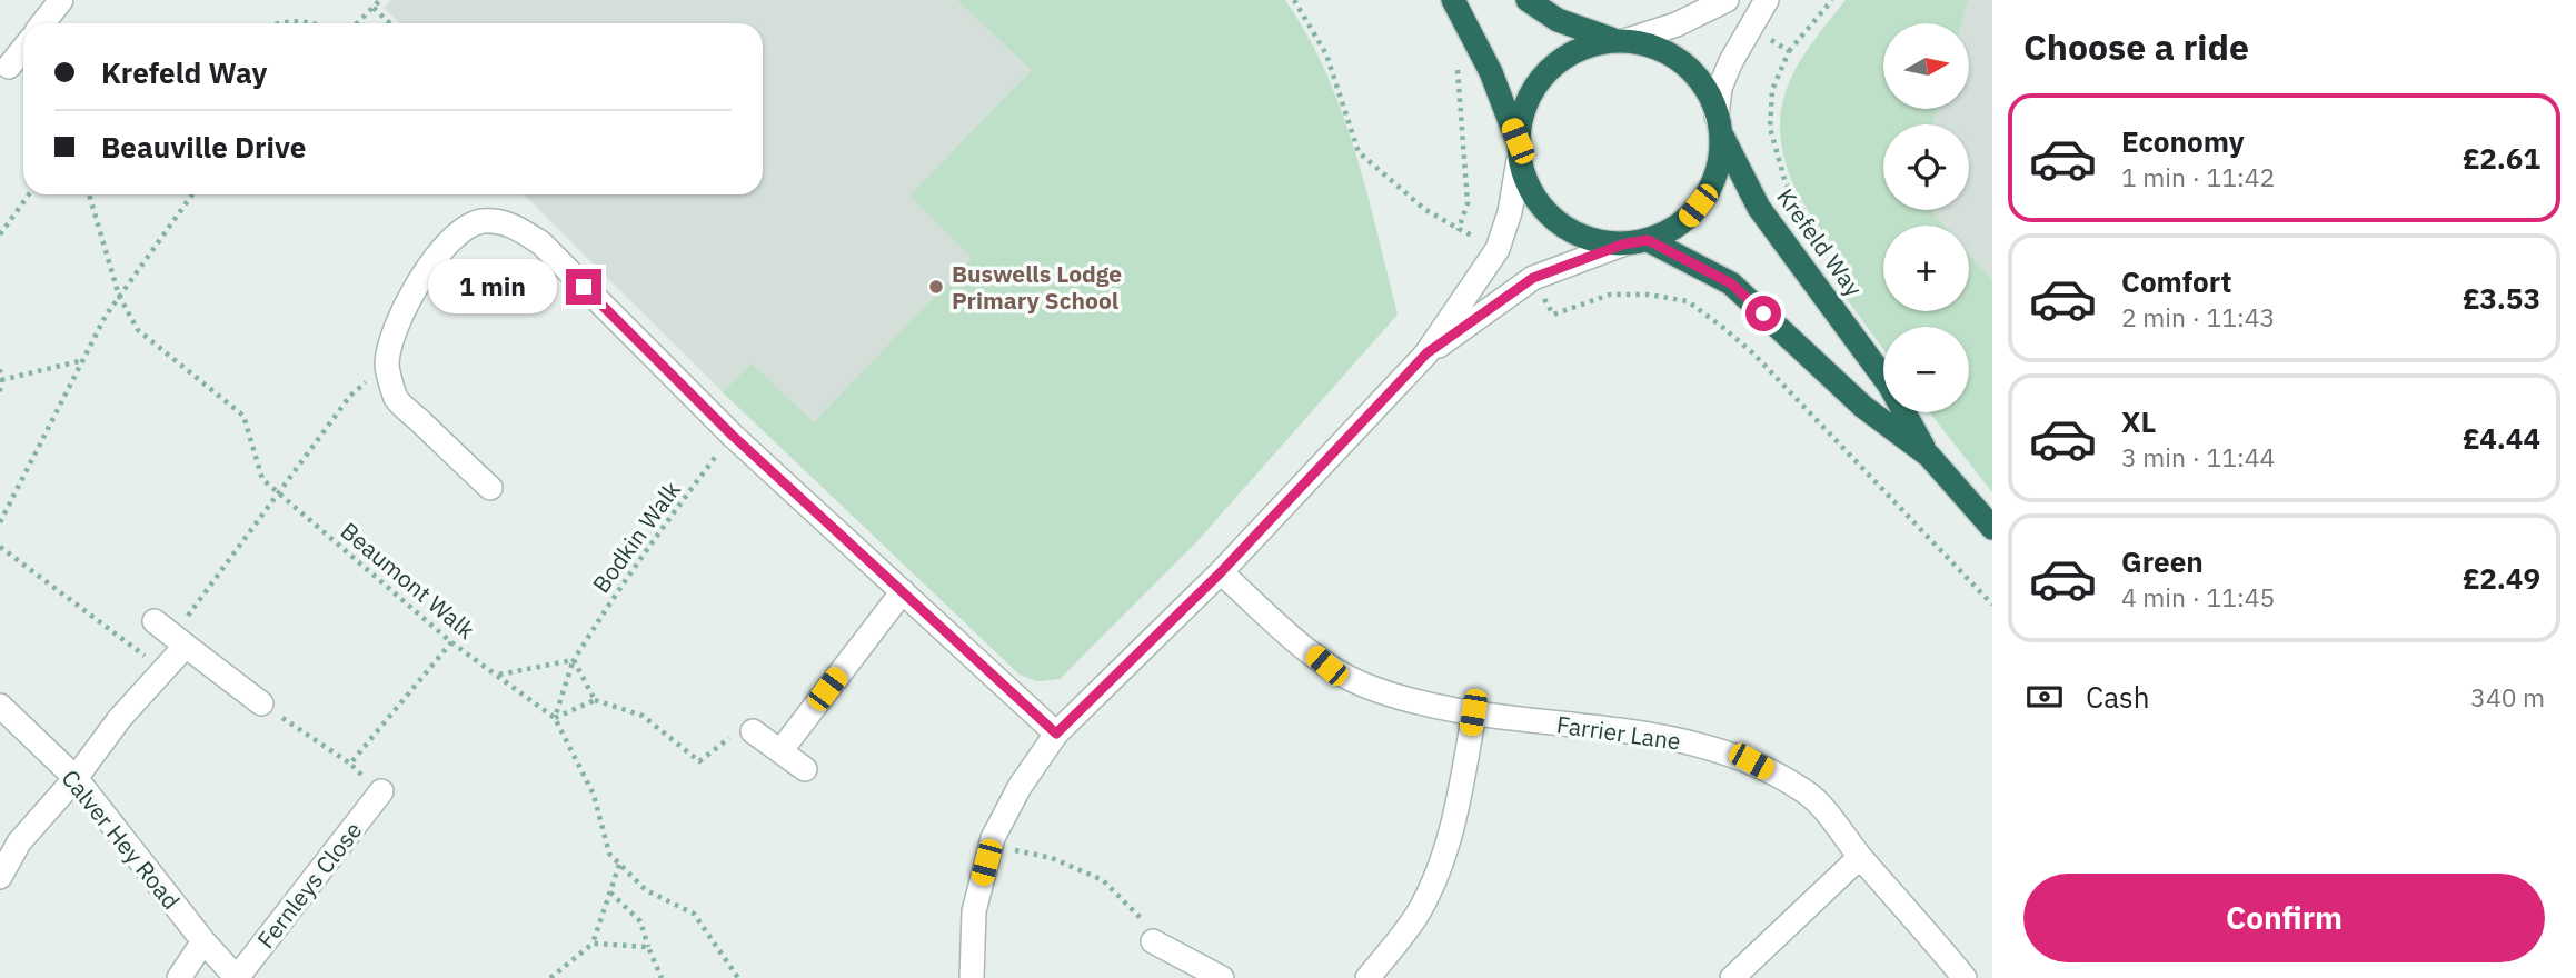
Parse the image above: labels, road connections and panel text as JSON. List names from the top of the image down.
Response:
{
  "streets": {
    "highway": ["Krefeld Way"],
    "street": ["Farrier Lane", "Calver Hey Road", "Fernleys Close"],
    "path": ["Bodkin Walk", "Beaumont Walk"]
  },
  "crossings": [
    ["Bodkin Walk", "Beaumont Walk"],
    ["Calver Hey Road", "Fernleys Close"]
  ],
  "places": ["Buswells Lodge Primary School"],
  "north": "right",
  "page": {
    "heading": "Choose a ride",
    "map_buttons": ["+", "−"],
    "banner": ["Krefeld Way", "Beauville Drive"],
    "list": [
      {
        "name": "Economy",
        "note": "1 min · 11:42",
        "value": "£2.61"
      },
      {
        "name": "Comfort",
        "note": "2 min · 11:43",
        "value": "£3.53"
      },
      {
        "name": "XL",
        "note": "3 min · 11:44",
        "value": "£4.44"
      },
      {
        "name": "Green",
        "note": "4 min · 11:45",
        "value": "£2.49"
      }
    ],
    "bubble": "1 min",
    "pay": ["Cash", "340 m"],
    "buttons": "Confirm"
  }
}
